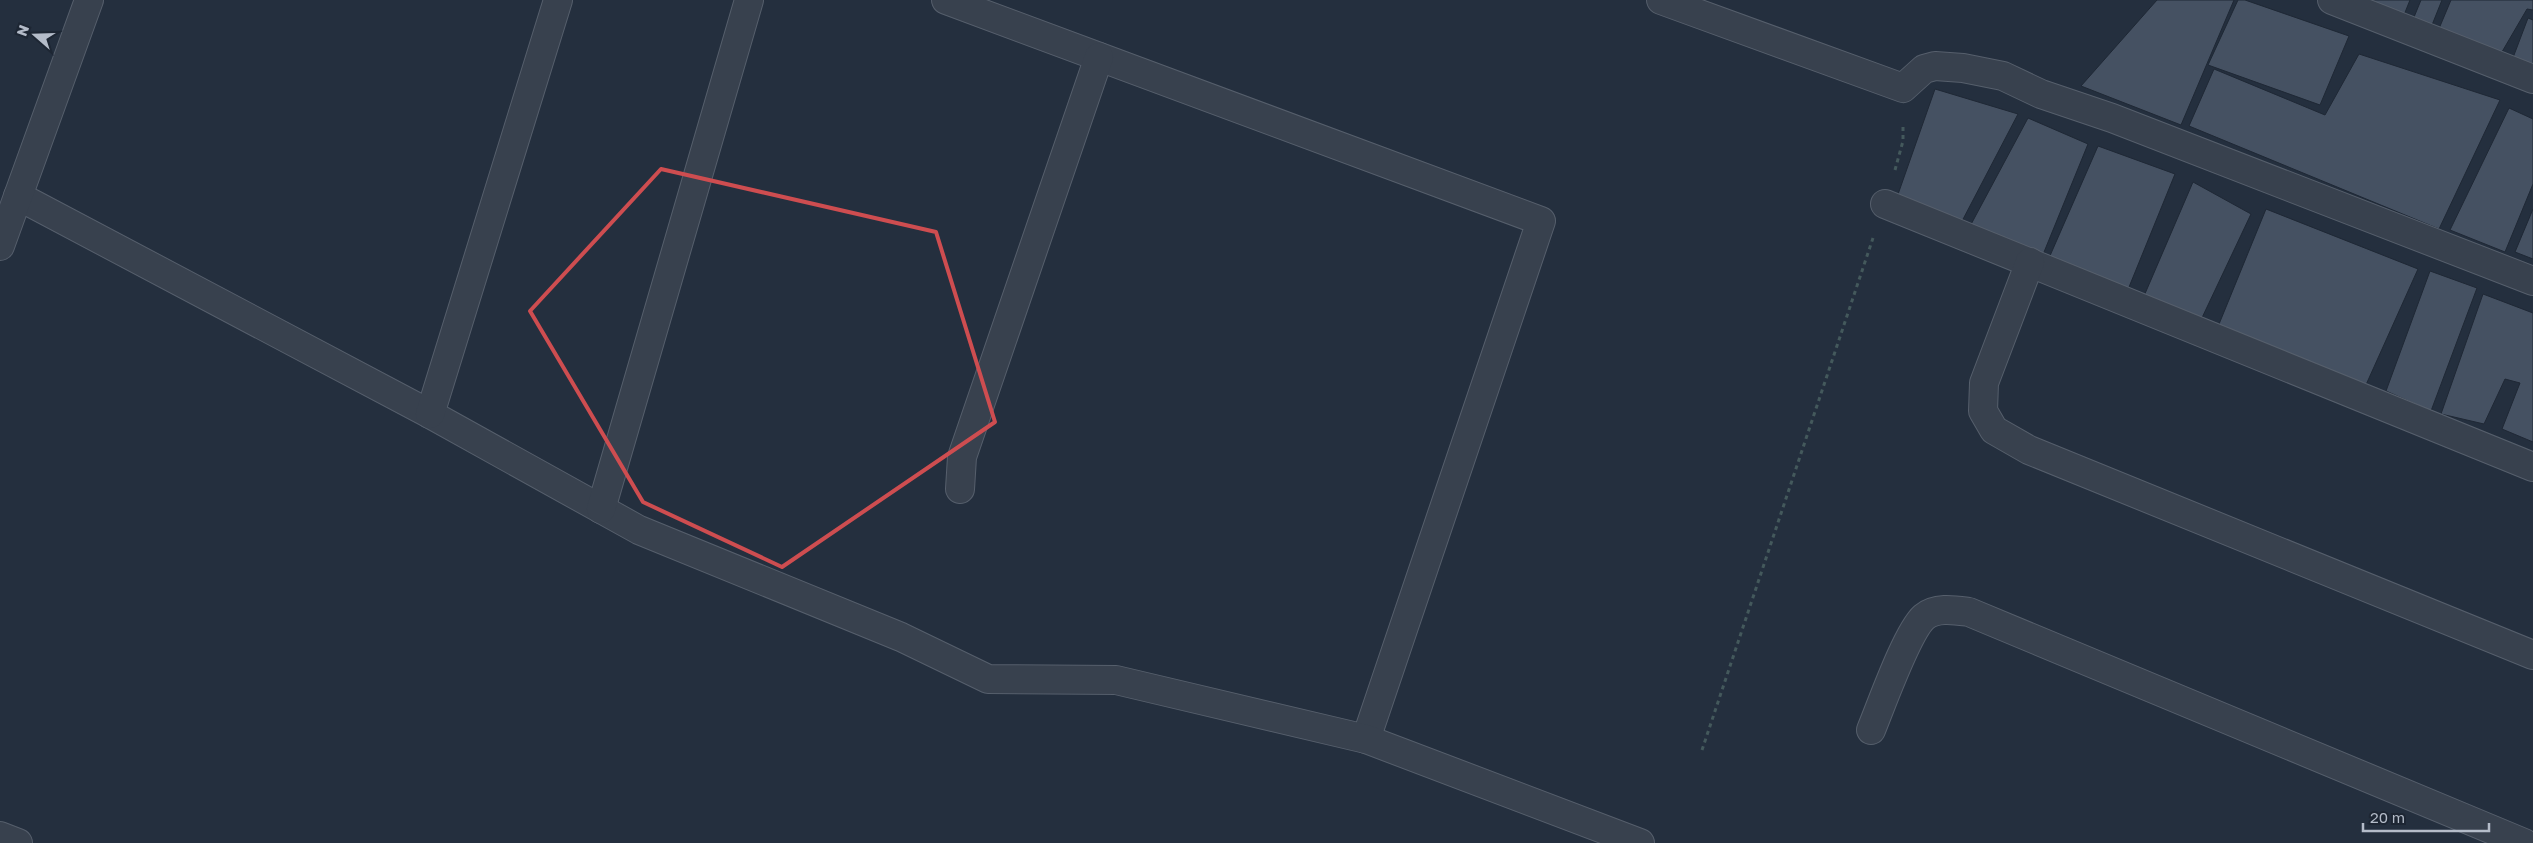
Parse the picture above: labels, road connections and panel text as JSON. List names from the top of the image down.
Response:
{
  "scale_bar": "20 m",
  "north": "left"
}
